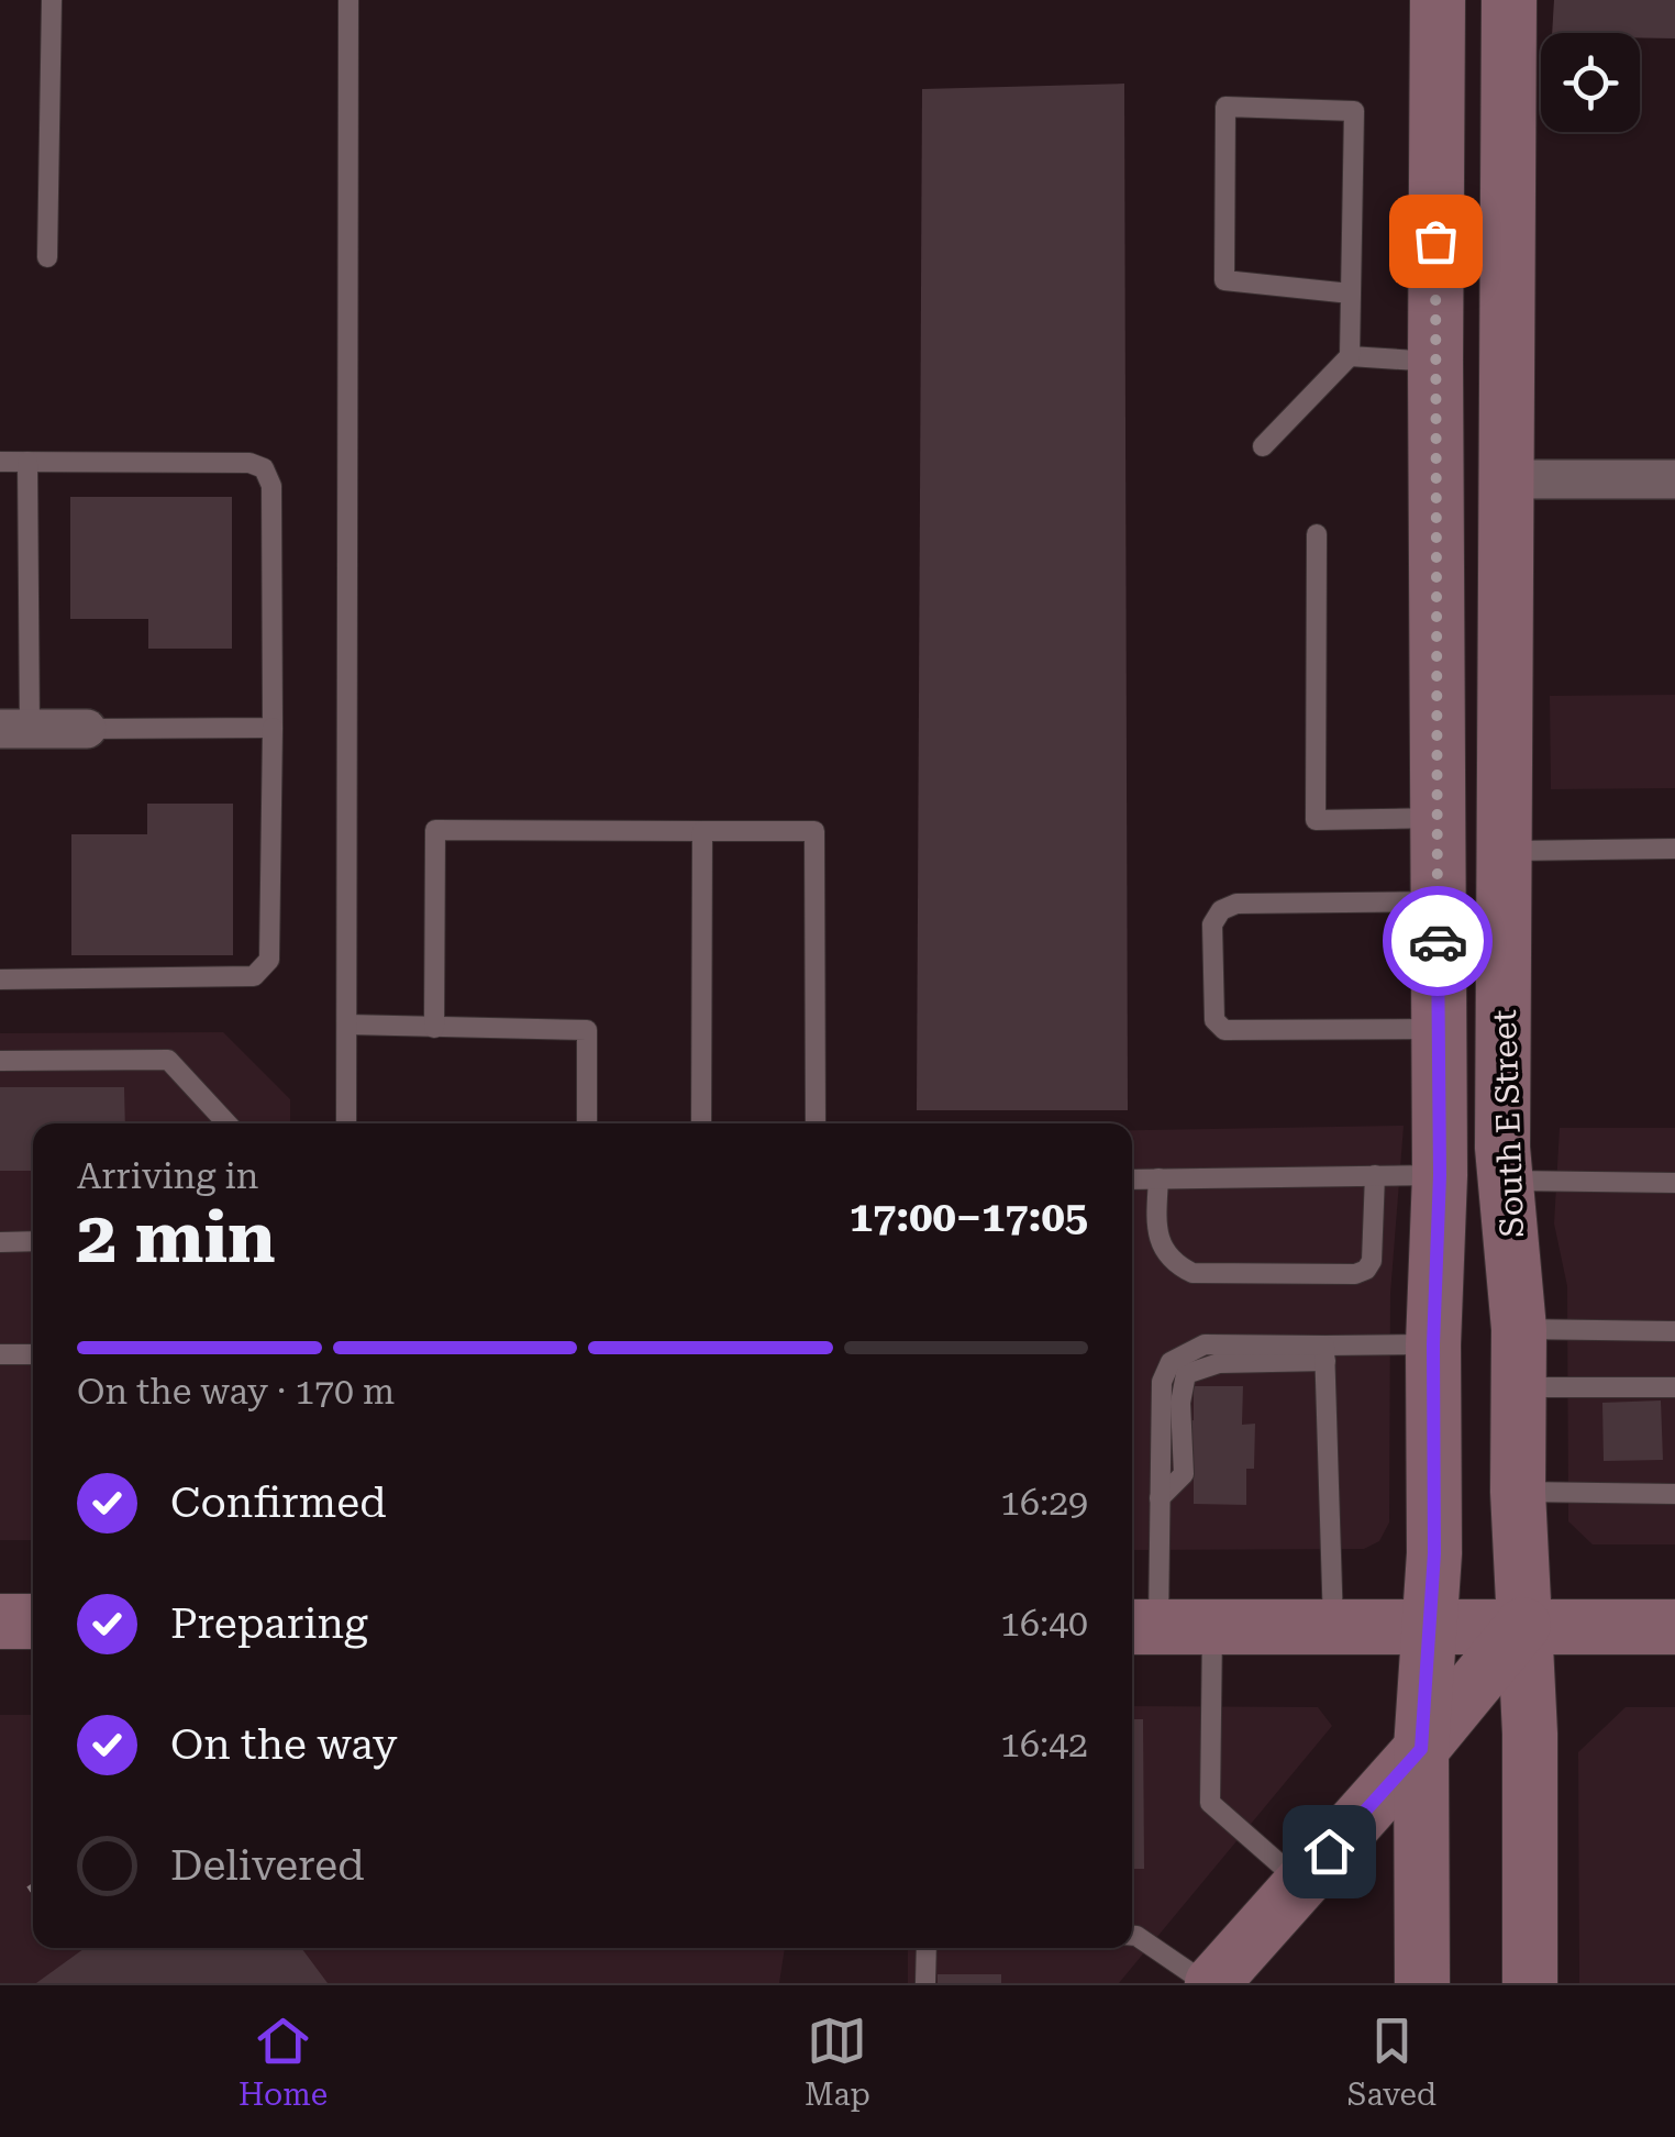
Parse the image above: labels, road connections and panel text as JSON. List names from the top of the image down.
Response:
{
  "streets": {
    "main road": ["South E Street"]
  },
  "page": {
    "heading": ["2 min", "Arriving in", "17:00–17:05"],
    "bar": "On the way · 170 m",
    "list": [
      ["Confirmed", "16:29"],
      ["Preparing", "16:40"],
      ["On the way", "16:42"],
      "Delivered"
    ],
    "tabs": ["Home", "Map", "Saved"]
  }
}
